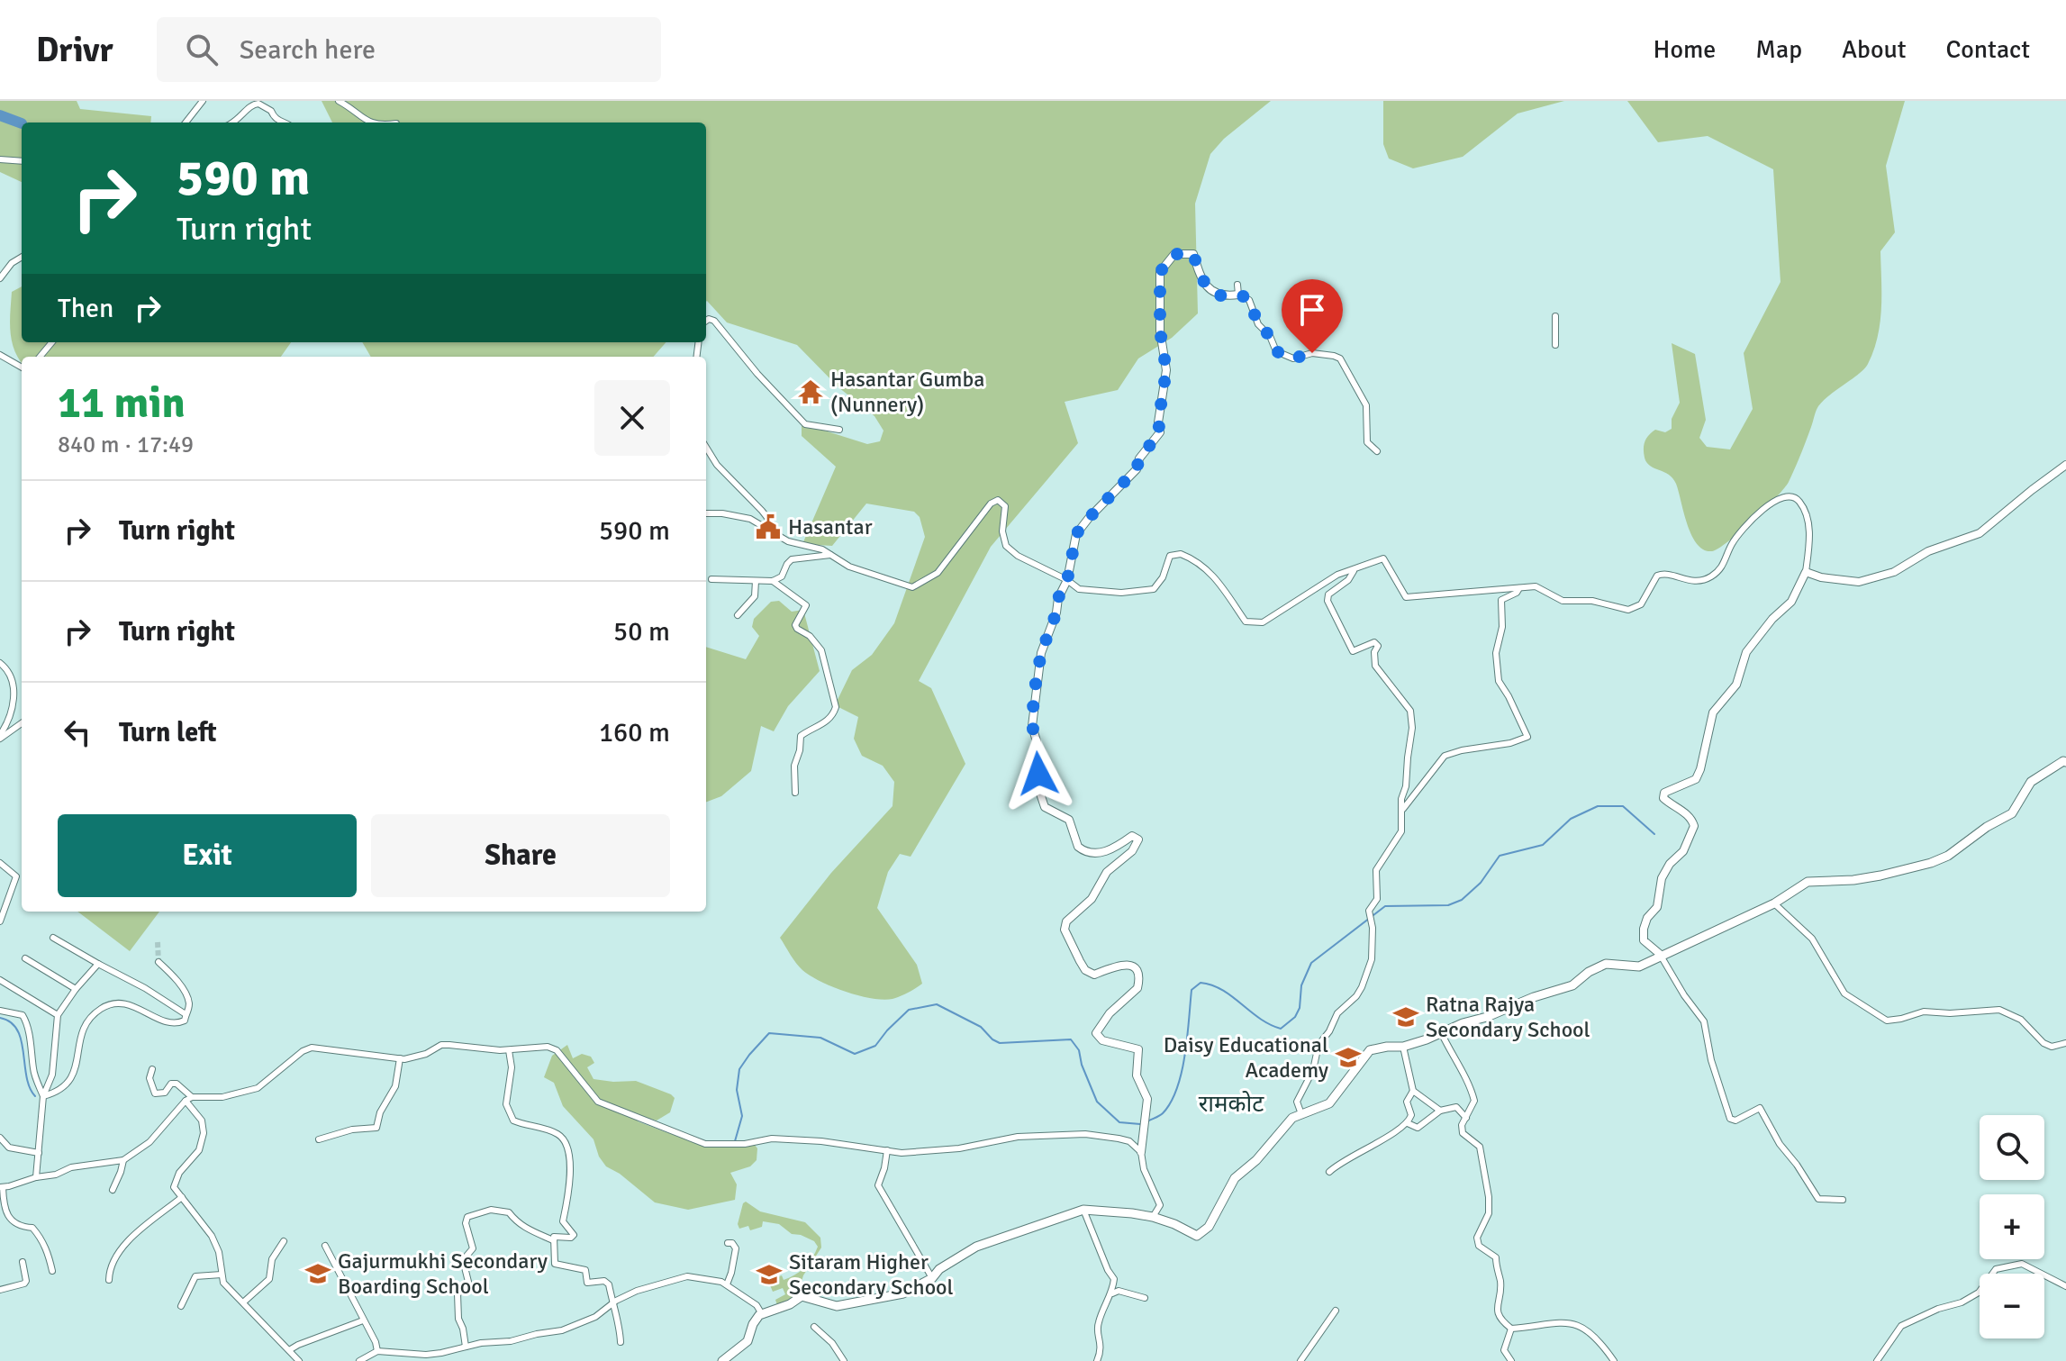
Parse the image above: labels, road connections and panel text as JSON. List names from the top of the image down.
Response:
{
  "districts": ["रामकोट"],
  "places": {
    "temple": ["Hasantar Gumba (Nunnery)"],
    "public building": ["Hasantar"],
    "school or university": [
      "Ratna Rajya Secondary School",
      "Daisy Educational Academy",
      "Gajurmukhi Secondary Boarding School",
      "Sitaram Higher Secondary School"
    ]
  },
  "page": {
    "header": "Drivr",
    "search": "Search here",
    "nav": [
      "Home",
      "Map",
      "About",
      "Contact"
    ],
    "turn": ["590 m", "Turn right"],
    "then": "Then",
    "heading": ["11 min", "840 m · 17:49"],
    "list": [
      {
        "name": "Turn right",
        "value": "590 m"
      },
      {
        "name": "Turn right",
        "value": "50 m"
      },
      {
        "name": "Turn left",
        "value": "160 m"
      }
    ],
    "buttons": ["Exit", "Share"],
    "map_buttons": ["+", "−"]
  }
}
